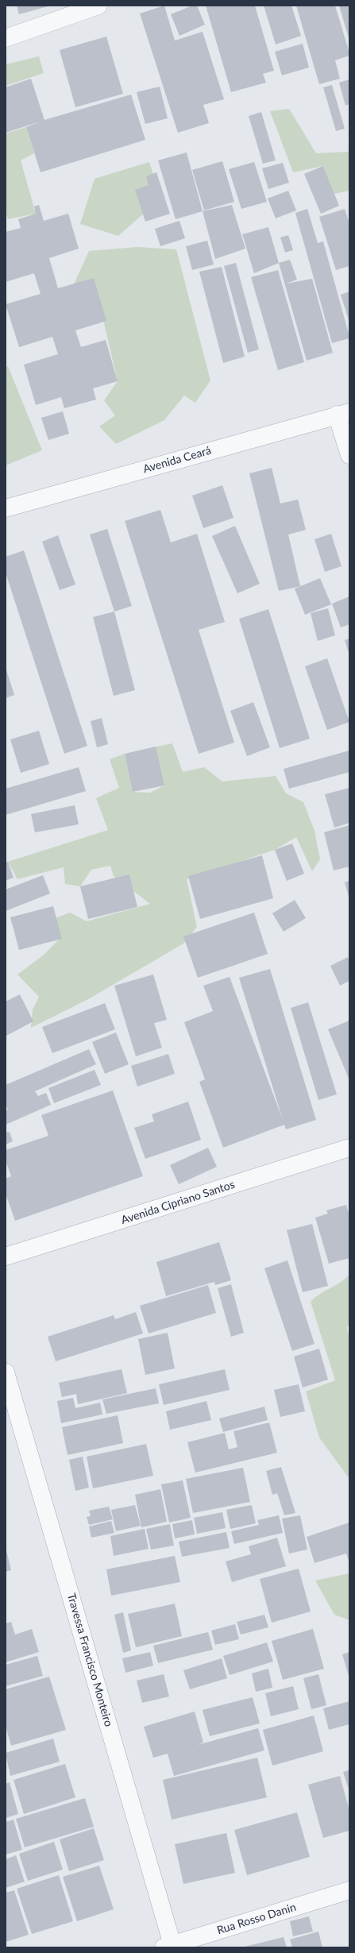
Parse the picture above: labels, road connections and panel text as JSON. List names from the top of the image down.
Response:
{
  "streets": {
    "street": [
      "Avenida Ceará",
      "Avenida Cipriano Santos",
      "Travessa Francisco Monteiro",
      "Rua Rosso Danin"
    ]
  },
  "crossings": [
    ["Travessa Francisco Monteiro", "Rua Rosso Danin"]
  ]
}
